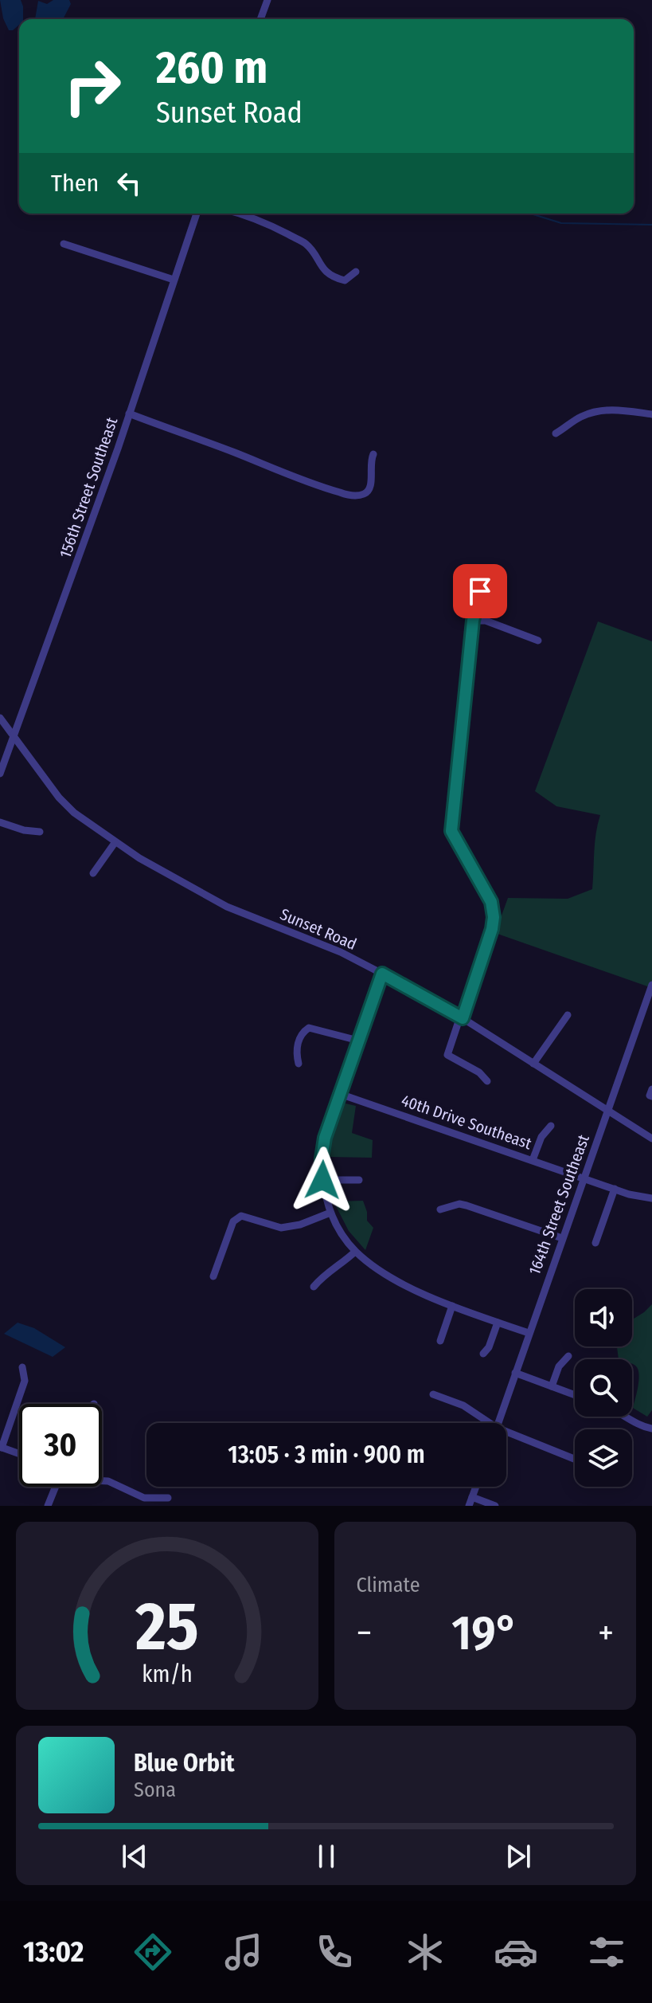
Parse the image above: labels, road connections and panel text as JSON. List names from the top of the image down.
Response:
{
  "streets": {
    "street": [
      "156th Street Southeast",
      "Sunset Road",
      "40th Drive Southeast",
      "164th Street Southeast"
    ]
  },
  "crossings": [
    ["156th Street Southeast", "Sunset Road"],
    ["Sunset Road", "164th Street Southeast"],
    ["40th Drive Southeast", "164th Street Southeast"]
  ],
  "page": {
    "turn": ["260 m", "Sunset Road"],
    "then": "Then",
    "limit": "30",
    "trip": "13:05 · 3 min · 900 m",
    "tile": "Climate",
    "heat": ["−", "19°", "+"],
    "song": ["Blue Orbit", "Sona"],
    "tabs": "13:02",
    "gauge": ["25", "km/h"]
  }
}
